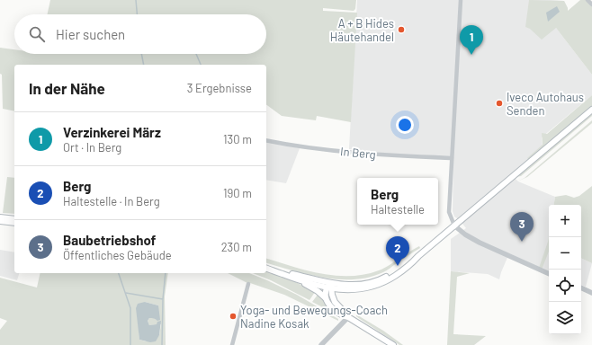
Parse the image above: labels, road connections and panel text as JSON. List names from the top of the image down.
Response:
{
  "streets": {
    "street": ["In Berg"]
  },
  "places": ["A + B Hides Häutehandel", "Iveco Autohaus Senden", "Yoga- und Bewegungs-Coach Nadine Kosak"],
  "page": {
    "search": "Hier suchen",
    "pins": ["1", "3", "2"],
    "heading": ["In der Nähe", "3 Ergebnisse"],
    "list": [
      {
        "mark": "1",
        "name": "Verzinkerei März",
        "note": "Ort · In Berg",
        "value": "130 m"
      },
      {
        "mark": "2",
        "name": "Berg",
        "note": "Haltestelle · In Berg",
        "value": "190 m"
      },
      {
        "mark": "3",
        "name": "Baubetriebshof",
        "note": "Öffentliches Gebäude",
        "value": "230 m"
      }
    ],
    "popup": ["Berg", "Haltestelle"],
    "map_buttons": ["+", "−"]
  }
}
